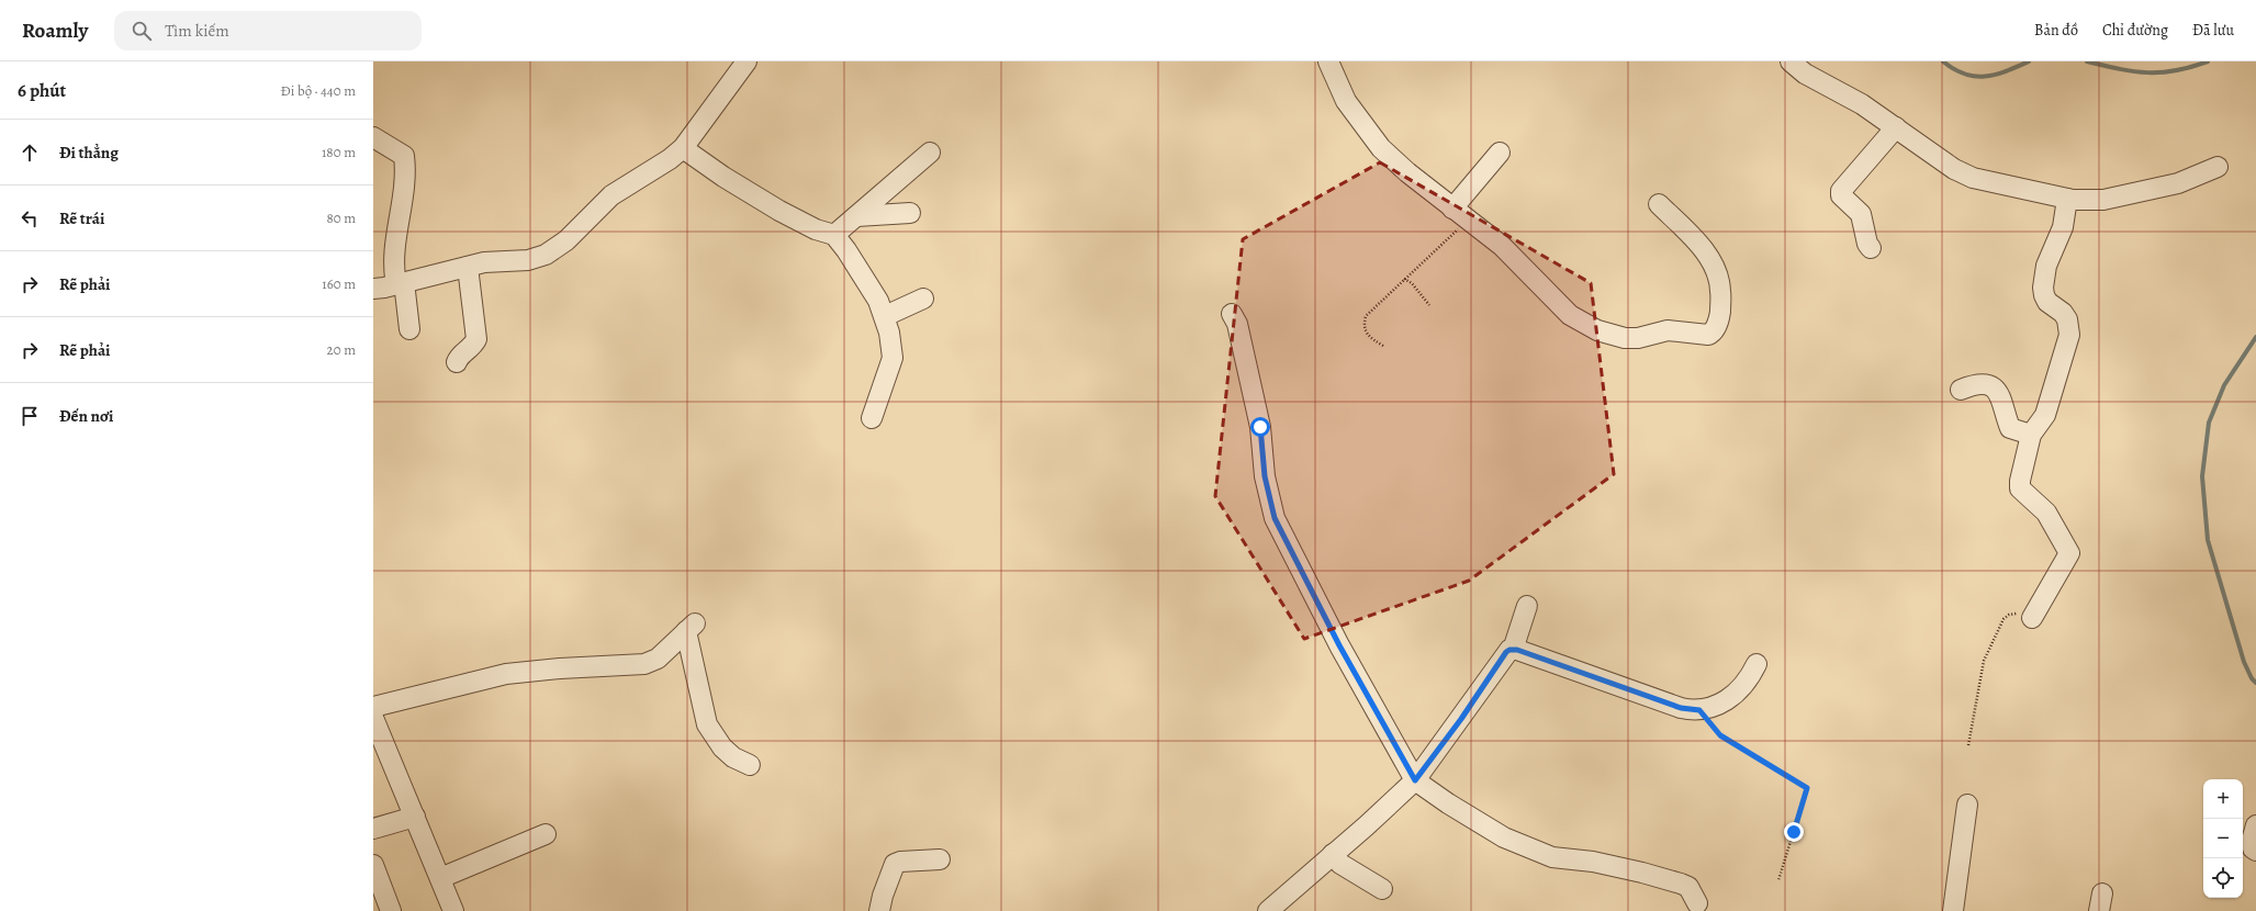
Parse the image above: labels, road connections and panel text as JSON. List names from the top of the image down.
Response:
{
  "page": {
    "header": "Roamly",
    "search": "Tìm kiếm",
    "nav": ["Bản đồ", "Chỉ đường", "Đã lưu"],
    "heading": ["6 phút", "Đi bộ · 440 m"],
    "list": [
      ["Đi thẳng", "180 m"],
      ["Rẽ trái", "80 m"],
      ["Rẽ phải", "160 m"],
      ["Rẽ phải", "20 m"],
      "Đến nơi"
    ],
    "map_buttons": ["+", "−"]
  }
}
